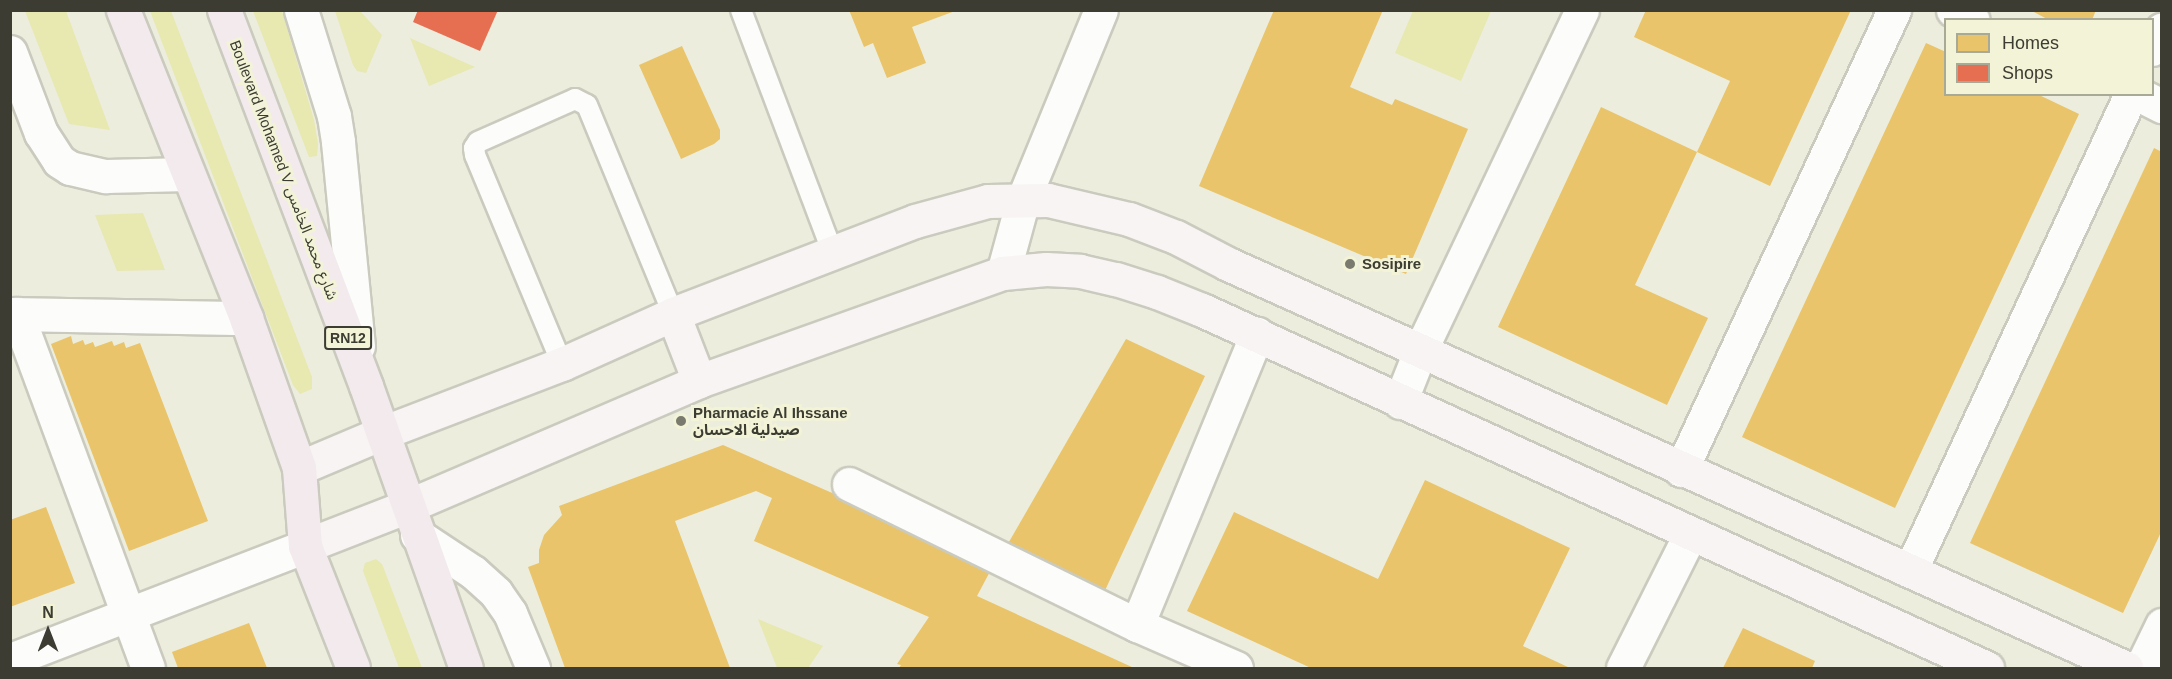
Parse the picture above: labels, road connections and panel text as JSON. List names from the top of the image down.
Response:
{
  "streets": {
    "main road": ["Boulevard Mohamed V شارع محمد الخامس", "RN12"]
  },
  "places": ["Sosipire", "Pharmacie Al Ihssane صيدلية الاحسان"],
  "legend": ["Homes", "Shops"],
  "north": "top"
}
